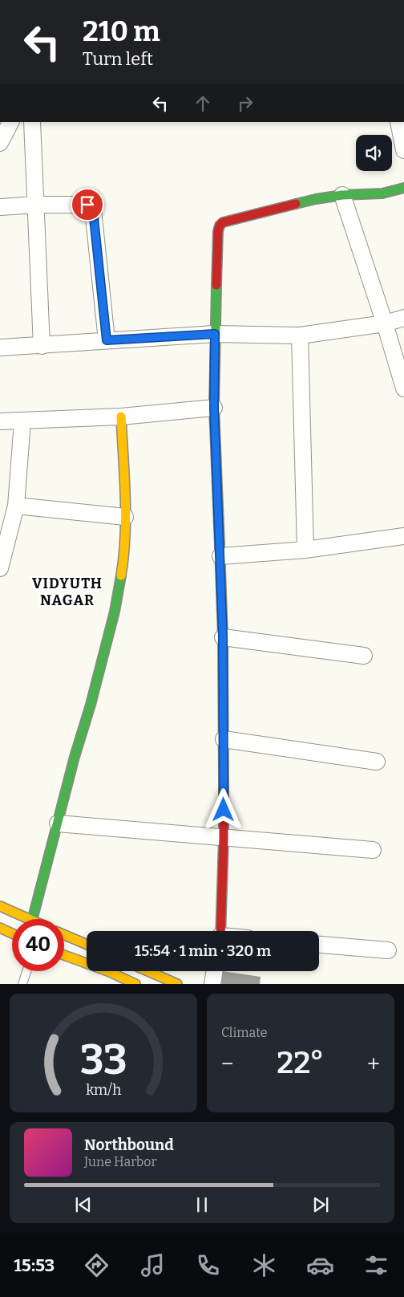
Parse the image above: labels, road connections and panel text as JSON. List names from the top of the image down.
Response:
{
  "districts": ["VIDYUTH NAGAR"],
  "page": {
    "turn": ["210 m", "Turn left"],
    "limit": "40",
    "trip": "15:54 · 1 min · 320 m",
    "tile": "Climate",
    "heat": ["−", "22°", "+"],
    "song": ["Northbound", "June Harbor"],
    "tabs": "15:53",
    "gauge": ["33", "km/h"]
  }
}
